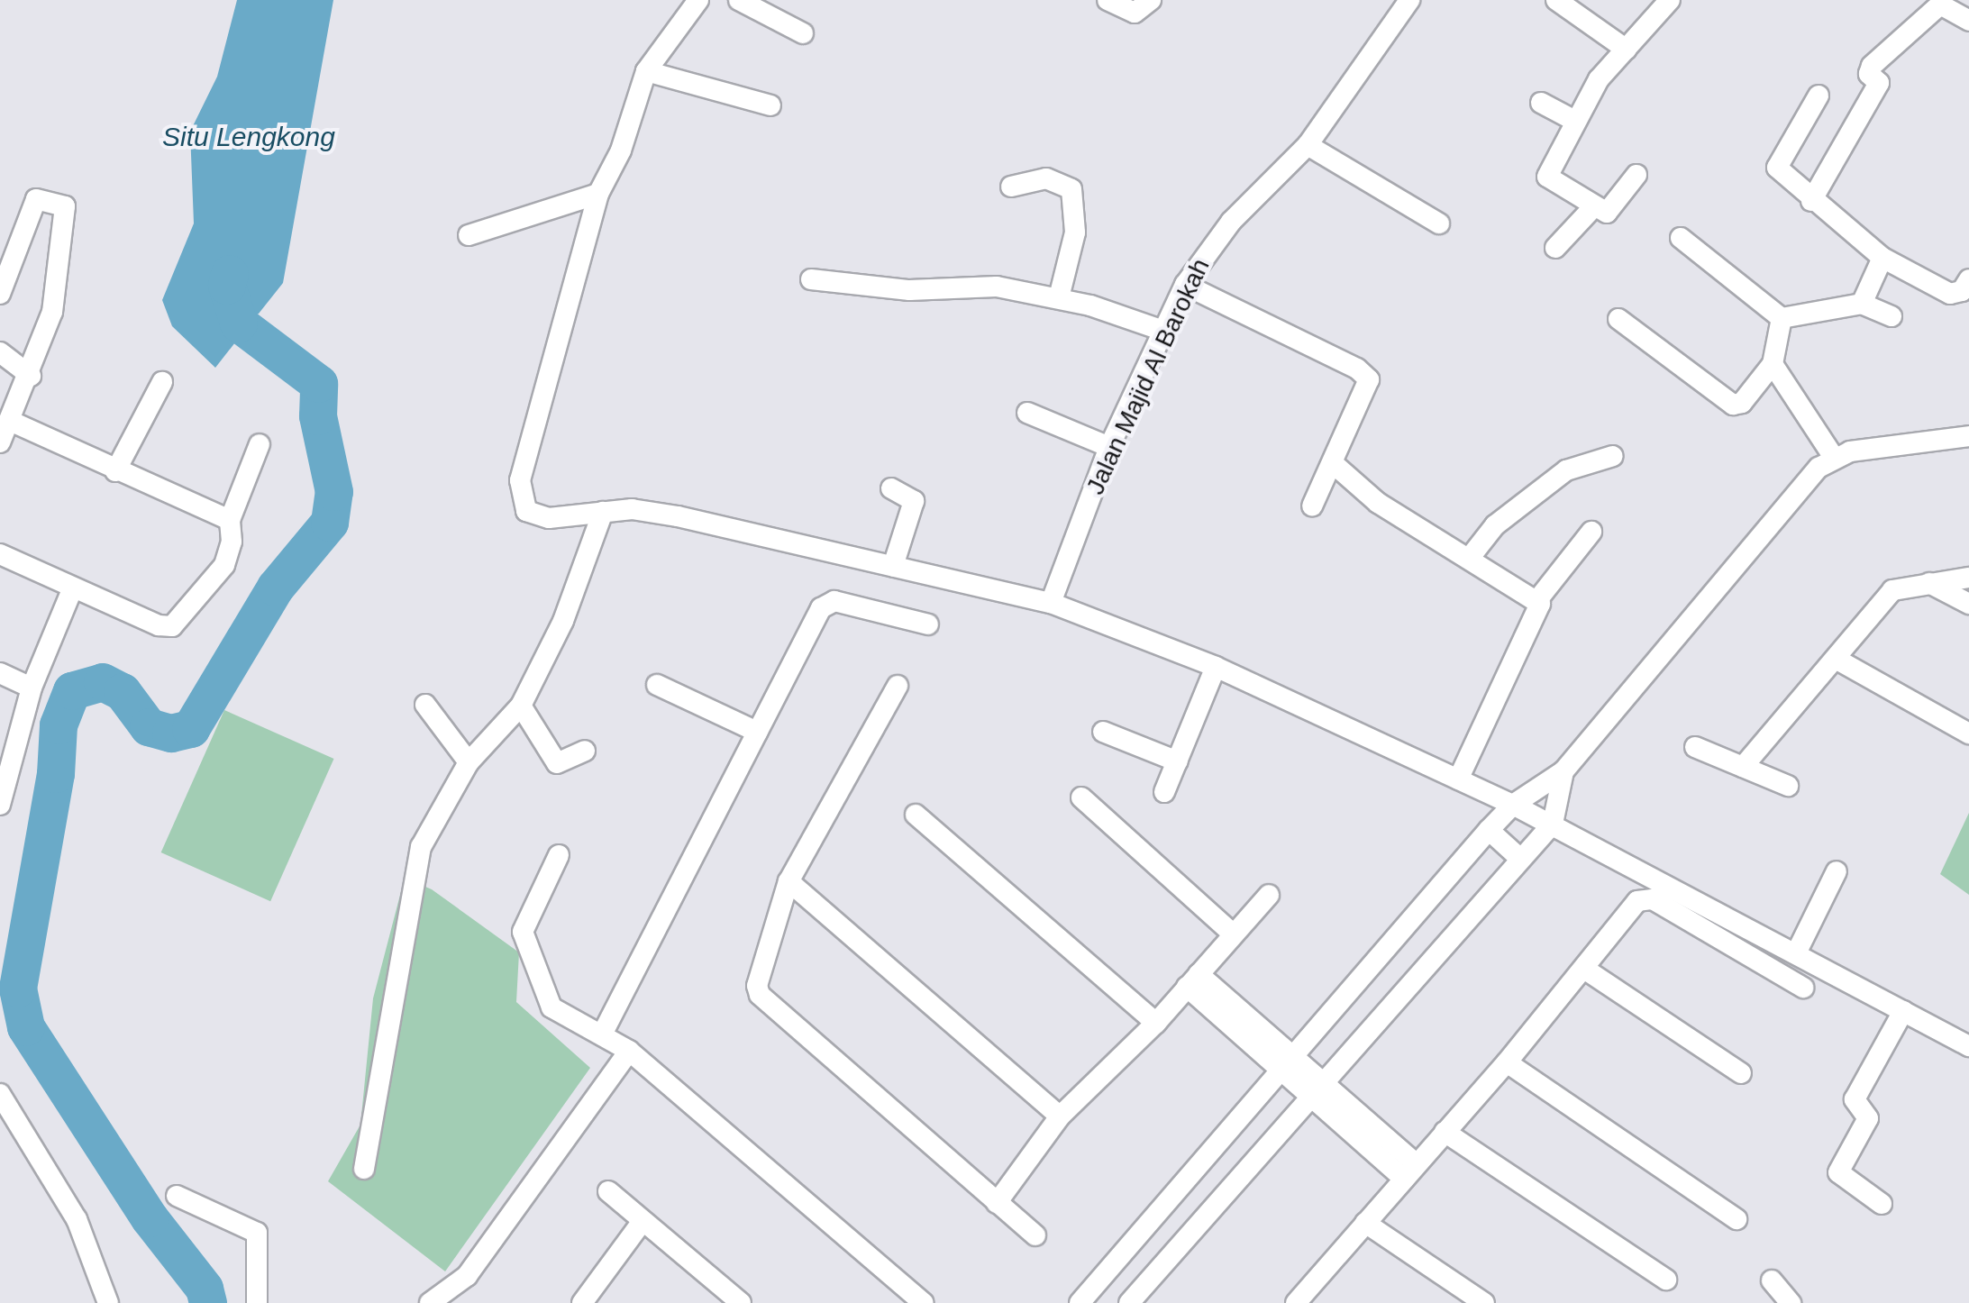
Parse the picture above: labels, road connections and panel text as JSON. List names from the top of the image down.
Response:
{
  "streets": {
    "street": ["Jalan Majid Al Barokah"]
  },
  "water": ["Situ Lengkong"]
}
